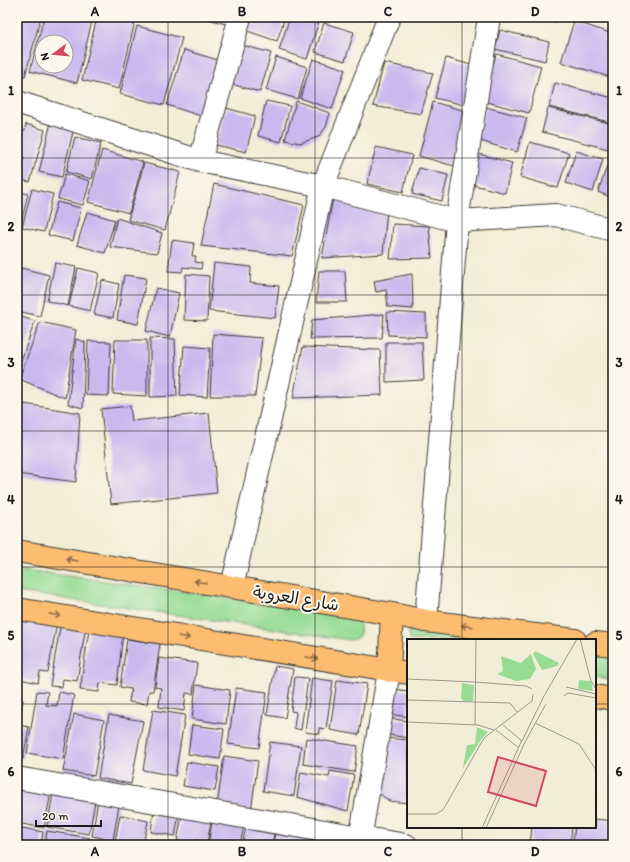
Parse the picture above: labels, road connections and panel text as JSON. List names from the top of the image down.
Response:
{
  "streets": {
    "main road": ["شارع العروبة"]
  },
  "scale_bar": "20 m",
  "north": "left",
  "grid": {
    "columns": [
      "A",
      "B",
      "C",
      "D"
    ],
    "rows": [
      "1",
      "2",
      "3",
      "4",
      "5",
      "6"
    ]
  }
}
